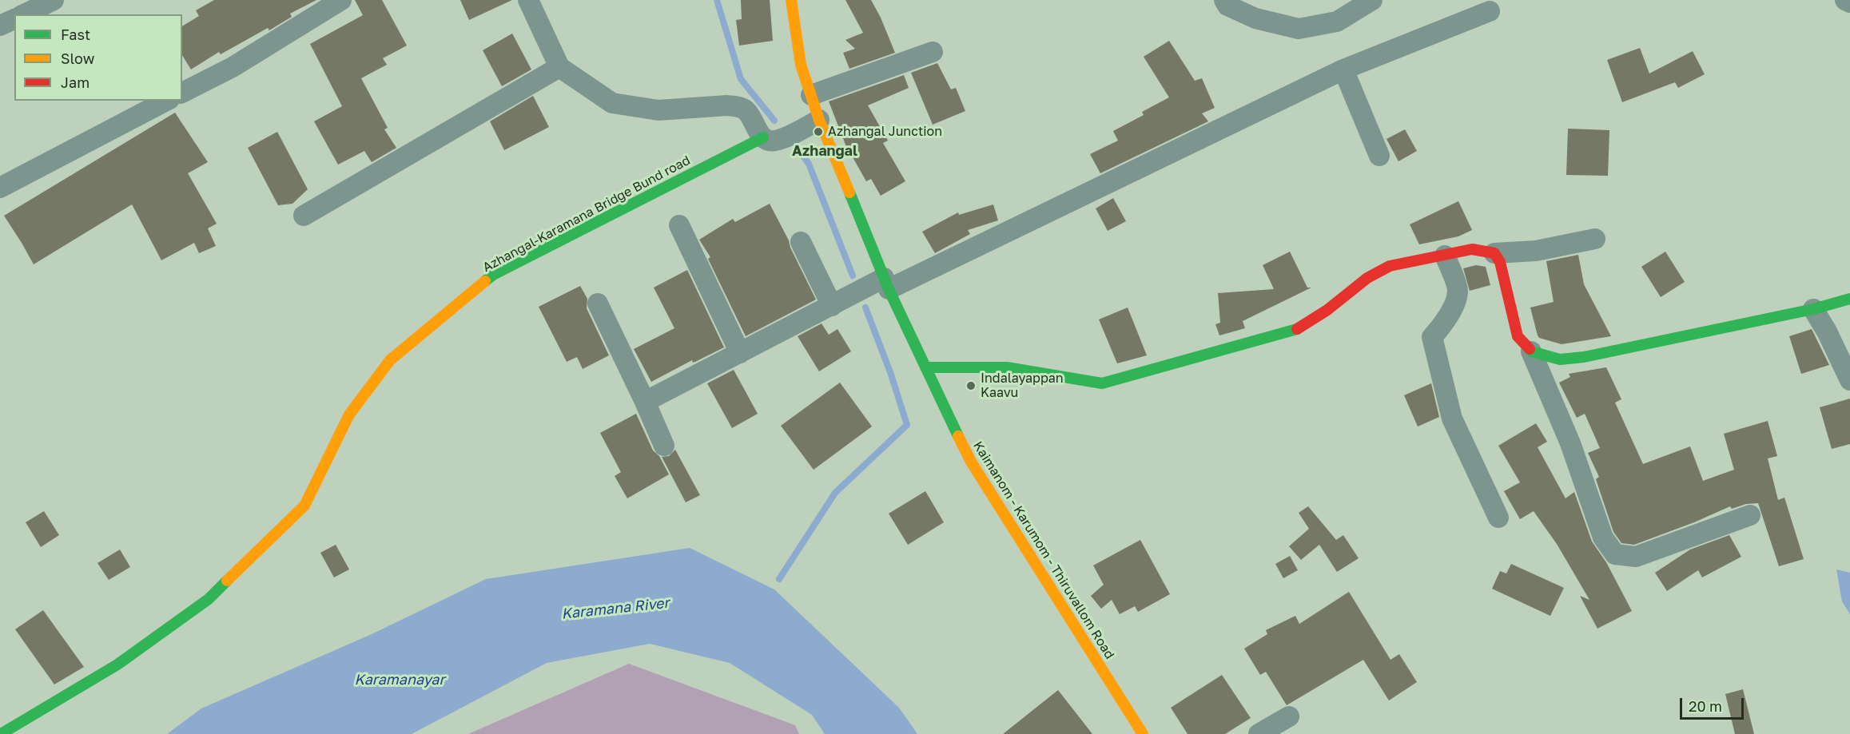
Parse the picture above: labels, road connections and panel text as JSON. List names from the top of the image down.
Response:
{
  "streets": {
    "street": ["Azhangal-Karamana Bridge Bund road", "Kaimanom - Karumom - Thiruvallom Road"]
  },
  "districts": ["Azhangal"],
  "water": ["Karamana River", "Karamanayar"],
  "places": ["Azhangal Junction", "Indalayappan Kaavu"],
  "legend": ["Fast", "Slow", "Jam"],
  "scale_bar": "20 m"
}
